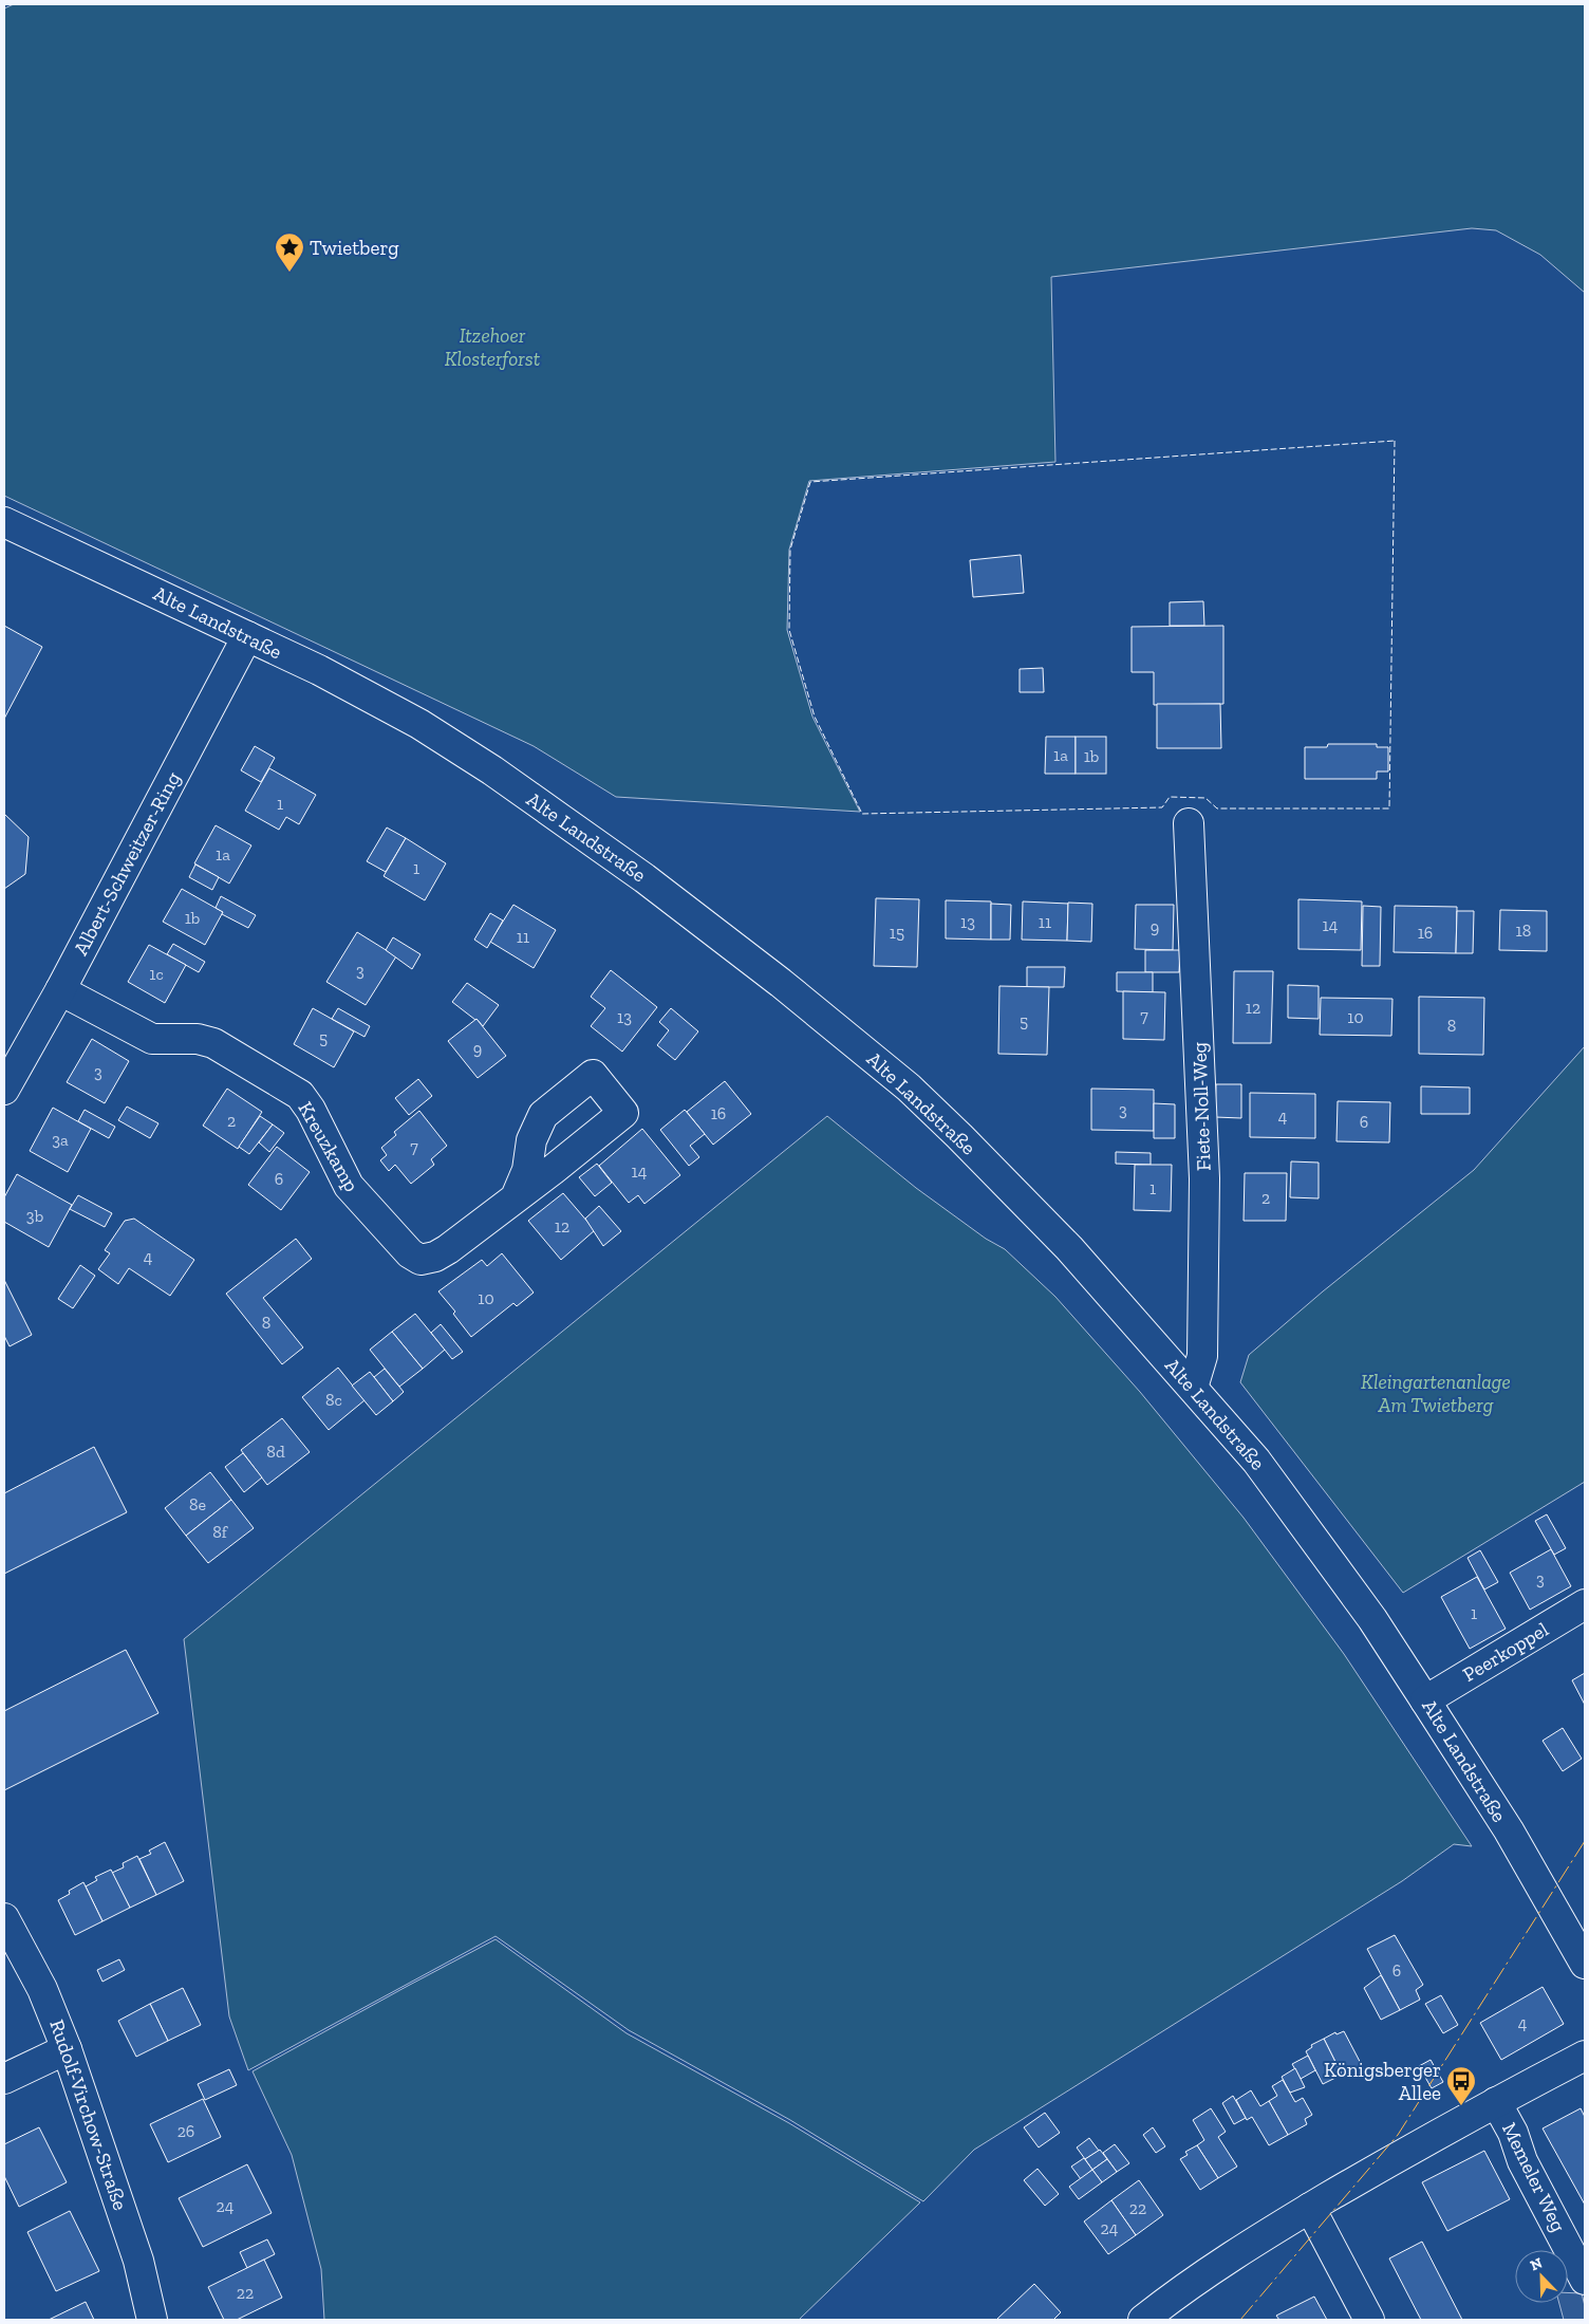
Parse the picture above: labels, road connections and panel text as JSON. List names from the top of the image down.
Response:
{
  "streets": {
    "street": [
      "Alte Landstraße",
      "Albert-Schweitzer-Ring",
      "Fiete-Noll-Weg",
      "Kreuzkamp",
      "Peerkoppel",
      "Rudolf-Virchow-Straße",
      "Memeler Weg"
    ]
  },
  "crossings": [
    ["Alte Landstraße", "Albert-Schweitzer-Ring"],
    ["Alte Landstraße", "Fiete-Noll-Weg"],
    ["Alte Landstraße", "Peerkoppel"],
    ["Albert-Schweitzer-Ring", "Kreuzkamp"]
  ],
  "parks": ["Itzehoer Klosterforst", "Kleingartenanlage Am Twietberg"],
  "places": {
    "place": ["Twietberg"],
    "bus stop": ["Königsberger Allee"]
  },
  "house_numbers": [
    "1a",
    "1b",
    "1",
    "1a",
    "1",
    "1b",
    "13",
    "11",
    "14",
    "9",
    "18",
    "15",
    "16",
    "11",
    "3",
    "1c",
    "12",
    "7",
    "13",
    "10",
    "5",
    "8",
    "5",
    "9",
    "3",
    "3",
    "16",
    "4",
    "2",
    "6",
    "3a",
    "7",
    "14",
    "6",
    "1",
    "2",
    "3b",
    "12",
    "4",
    "10",
    "8",
    "8c",
    "8d",
    "8e",
    "8f",
    "3",
    "1",
    "6",
    "4",
    "26",
    "24",
    "22",
    "24",
    "22"
  ],
  "north": "top left"
}
